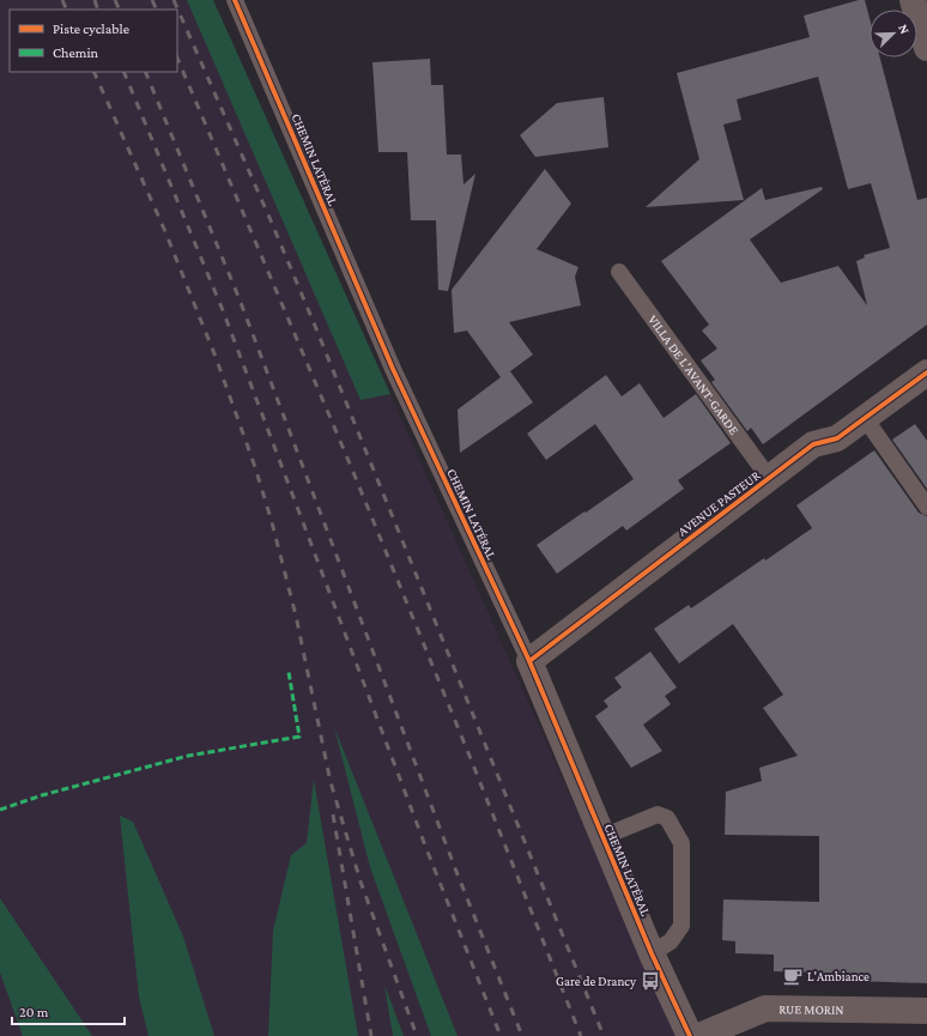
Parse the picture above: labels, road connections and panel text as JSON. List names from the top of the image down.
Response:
{
  "streets": {
    "street": ["CHEMIN LATÉRAL", "AVENUE PASTEUR", "RUE MORIN"],
    "lane": ["VILLA DE L'AVANT-GARDE"]
  },
  "crossings": [
    ["CHEMIN LATÉRAL", "AVENUE PASTEUR"],
    ["VILLA DE L'AVANT-GARDE", "AVENUE PASTEUR"]
  ],
  "places": {
    "cafe": ["L'Ambiance"],
    "bus stop": ["Gare de Drancy"]
  },
  "legend": ["Piste cyclable", "Chemin"],
  "scale_bar": "20 m",
  "north": "top right"
}
